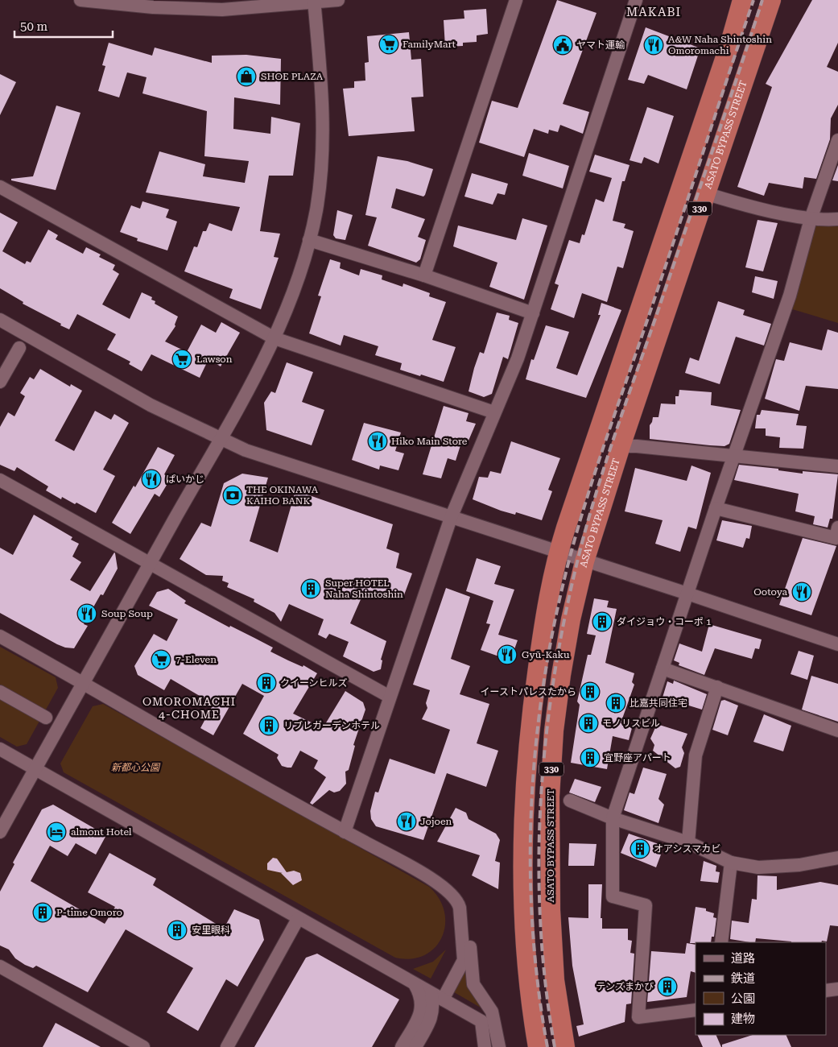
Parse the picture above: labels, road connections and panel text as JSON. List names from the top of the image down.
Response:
{
  "streets": {
    "highway": ["ASATO BYPASS STREET", "330"]
  },
  "districts": ["MAKABI", "OMOROMACHI 4-CHOME"],
  "parks": ["新都心公園"],
  "places": {
    "supermarket": ["FamilyMart", "Lawson", "7-Eleven"],
    "public building": ["ヤマト運輸"],
    "restaurant": [
      "A&W Naha Shintoshin Omoromachi",
      "Hiko Main Store",
      "ぱいかじ",
      "Ootoya",
      "Soup Soup",
      "Gyū-Kaku",
      "Jojoen"
    ],
    "shop": ["SHOE PLAZA"],
    "bank": ["THE OKINAWA KAIHO BANK"],
    "building": [
      "Super HOTEL Naha Shintoshin",
      "ダイジョウ・コーポ 1",
      "クイーンヒルズ",
      "イーストパレスたから",
      "比嘉共同住宅",
      "モノリスビル",
      "リブレガーデンホテル",
      "宜野座アパート",
      "オアシスマカビ",
      "P-time Omoro",
      "安里眼科",
      "テンズまかび"
    ],
    "hotel": ["almont Hotel"]
  },
  "legend": [
    "道路",
    "鉄道",
    "公園",
    "建物"
  ],
  "scale_bar": "50 m"
}
